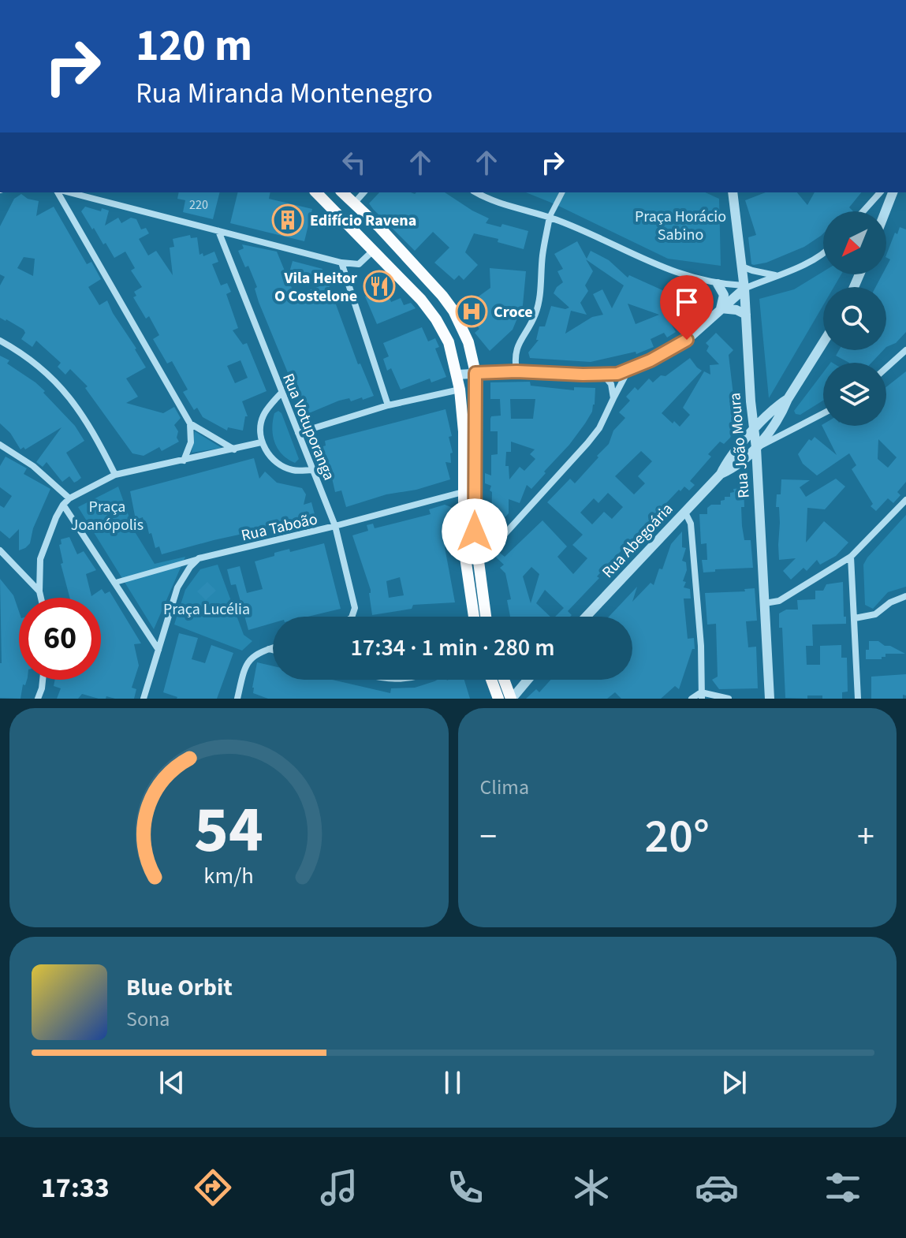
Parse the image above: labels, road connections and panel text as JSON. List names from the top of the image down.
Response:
{
  "streets": {
    "street": [
      "Rua Votuporanga",
      "Rua João Moura",
      "Rua Taboão",
      "Rua Abegoária"
    ]
  },
  "crossings": [
    ["Rua Votuporanga", "Rua Taboão"],
    ["Rua João Moura", "Rua Abegoária"]
  ],
  "parks": ["Praça Horácio Sabino", "Praça Joanópolis", "Praça Lucélia"],
  "places": {
    "building": ["Edifício Ravena"],
    "restaurant": ["Vila Heitor O Costelone"],
    "hospital": ["Croce"]
  },
  "house_numbers": ["220"],
  "north": "bottom left",
  "page": {
    "turn": ["120 m", "Rua Miranda Montenegro"],
    "limit": "60",
    "trip": "17:34 · 1 min · 280 m",
    "tile": "Clima",
    "heat": ["−", "20°", "+"],
    "song": ["Blue Orbit", "Sona"],
    "tabs": "17:33",
    "gauge": ["54", "km/h"]
  }
}
